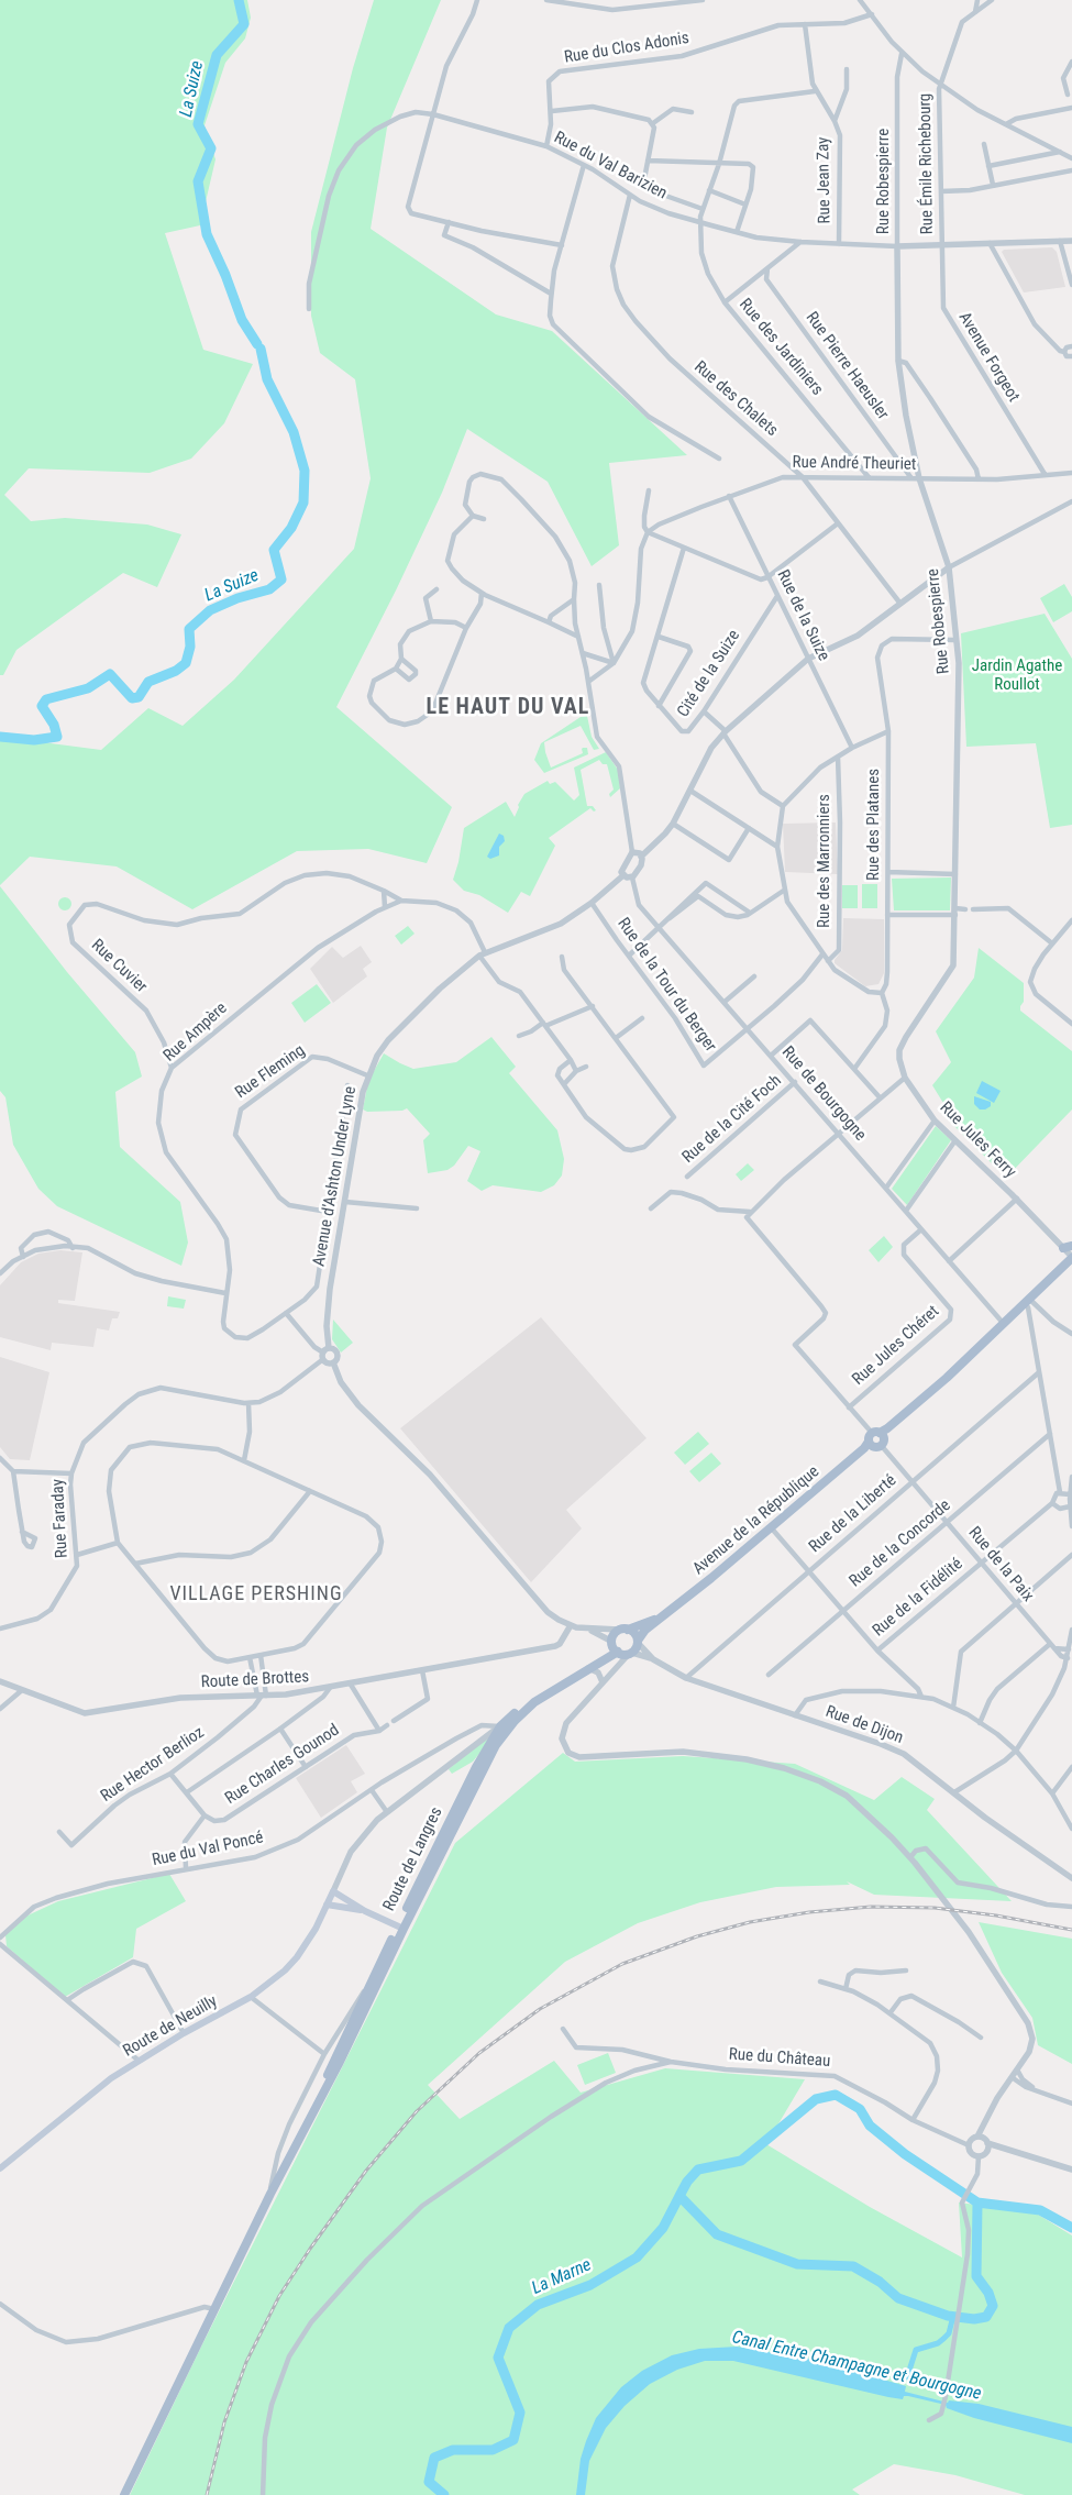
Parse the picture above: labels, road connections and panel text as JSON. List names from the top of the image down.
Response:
{
  "streets": {
    "main road": ["Avenue de la République", "Route de Langres", "Route de Neuilly"],
    "street": [
      "Rue du Clos Adonis",
      "Rue Émile Richebourg",
      "Rue du Val Barizien",
      "Rue Jean Zay",
      "Rue Robespierre",
      "Rue des Jardiniers",
      "Avenue Forgeot",
      "Rue Pierre Haeusler",
      "Rue des Chalets",
      "Rue André Theuriet",
      "Rue de la Suize",
      "Cité de la Suize",
      "Rue des Platanes",
      "Rue des Marronniers",
      "Rue Cuvier",
      "Rue de la Tour du Berger",
      "Rue Ampère",
      "Rue Fleming",
      "Rue de Bourgogne",
      "Rue de la Cité Foch",
      "Rue Jules Ferry",
      "Avenue d'Ashton Under Lyne",
      "Rue Jules Chéret",
      "Rue de la Liberté",
      "Rue Faraday",
      "Rue de la Concorde",
      "Rue de la Paix",
      "Rue de la Fidélité",
      "Route de Brottes",
      "Rue de Dijon",
      "Rue Hector Berlioz",
      "Rue Charles Gounod",
      "Rue du Val Poncé",
      "Rue du Château"
    ]
  },
  "crossings": [
    ["Rue du Clos Adonis", "Rue du Val Barizien"],
    ["Rue du Clos Adonis", "Rue Jean Zay"],
    ["Rue Émile Richebourg", "Rue du Val Barizien"],
    ["Rue Émile Richebourg", "Avenue Forgeot"],
    ["Rue du Val Barizien", "Rue Jean Zay"],
    ["Rue du Val Barizien", "Rue Robespierre"],
    ["Rue du Val Barizien", "Rue des Jardiniers"],
    ["Rue du Val Barizien", "Avenue Forgeot"],
    ["Rue du Val Barizien", "Rue des Chalets"],
    ["Rue Jean Zay", "Rue des Jardiniers"],
    ["Rue Robespierre", "Rue Pierre Haeusler"],
    ["Rue Robespierre", "Rue André Theuriet"],
    ["Rue Robespierre", "Rue des Platanes"],
    ["Rue Robespierre", "Rue Jules Ferry"],
    ["Rue des Jardiniers", "Rue André Theuriet"],
    ["Avenue Forgeot", "Rue André Theuriet"],
    ["Rue Pierre Haeusler", "Rue André Theuriet"],
    ["Rue des Chalets", "Rue André Theuriet"],
    ["Rue André Theuriet", "Rue de la Suize"],
    ["Rue de la Suize", "Cité de la Suize"],
    ["Rue Cuvier", "Rue Ampère"],
    ["Rue de la Tour du Berger", "Rue de Bourgogne"],
    ["Rue de la Tour du Berger", "Avenue d'Ashton Under Lyne"],
    ["Rue Ampère", "Rue Fleming"],
    ["Rue Ampère", "Avenue d'Ashton Under Lyne"],
    ["Rue Fleming", "Avenue d'Ashton Under Lyne"],
    ["Rue de Bourgogne", "Rue de la Cité Foch"],
    ["Rue de Bourgogne", "Rue Jules Chéret"],
    ["Rue de Bourgogne", "Avenue de la République"],
    ["Rue Jules Ferry", "Avenue de la République"],
    ["Avenue d'Ashton Under Lyne", "Rue Faraday"],
    ["Rue Jules Chéret", "Rue de la Paix"],
    ["Rue de la Liberté", "Rue de la Paix"],
    ["Rue de la Liberté", "Rue de Dijon"],
    ["Avenue de la République", "Rue de la Paix"],
    ["Avenue de la République", "Rue de Dijon"],
    ["Avenue de la République", "Route de Langres"],
    ["Rue de la Concorde", "Rue de la Paix"],
    ["Rue de la Paix", "Rue de la Fidélité"],
    ["Route de Brottes", "Rue Hector Berlioz"],
    ["Rue de Dijon", "Route de Langres"],
    ["Rue du Val Poncé", "Route de Langres"]
  ],
  "districts": ["LE HAUT DU VAL", "VILLAGE PERSHING"],
  "water": ["La Suize", "La Marne", "Canal Entre Champagne et Bourgogne"],
  "parks": ["Jardin Agathe Roullot"]
}
